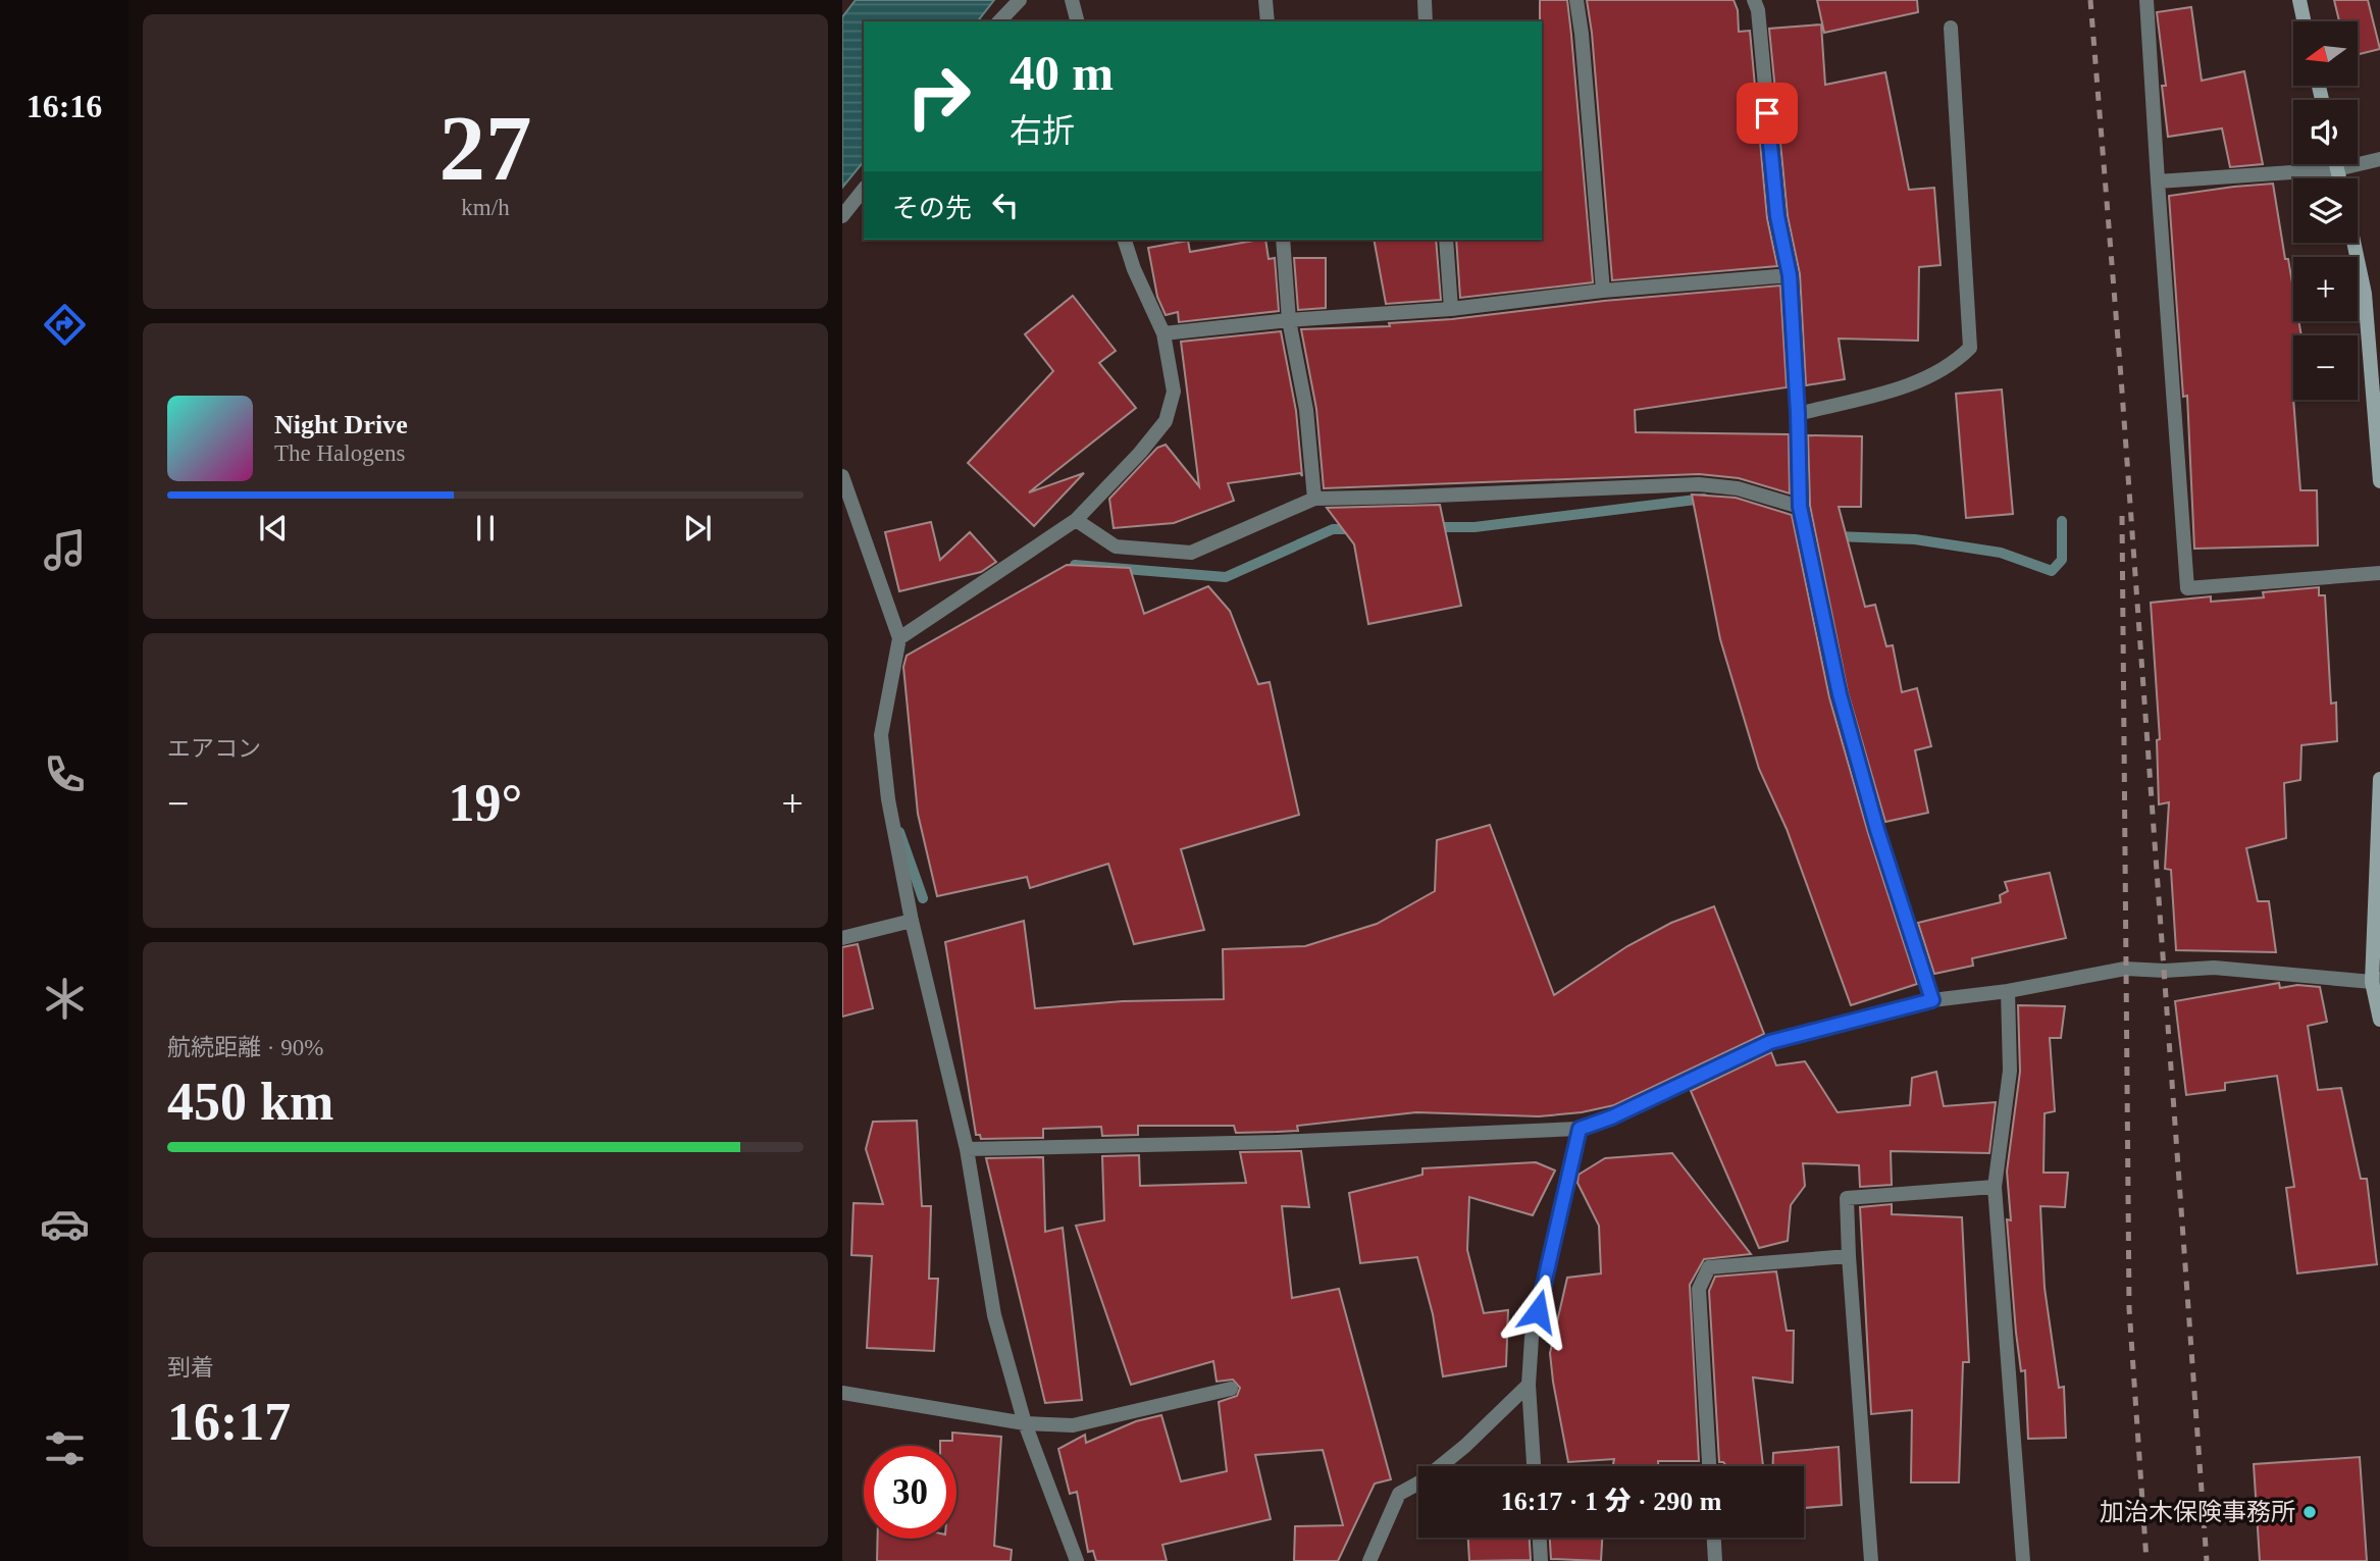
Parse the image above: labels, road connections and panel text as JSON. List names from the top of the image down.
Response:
{
  "places": ["加治木保険事務所"],
  "north": "left",
  "page": {
    "tabs": "16:16",
    "tile": [
      ["27", "km/h"],
      "エアコン",
      ["航続距離 · 90%", "450 km"],
      ["到着", "16:17"]
    ],
    "map_buttons": ["+", "−"],
    "turn": ["40 m", "右折"],
    "then": "その先",
    "song": ["Night Drive", "The Halogens"],
    "heat": ["−", "19°", "+"],
    "limit": "30",
    "trip": "16:17 · 1 分 · 290 m"
  }
}
